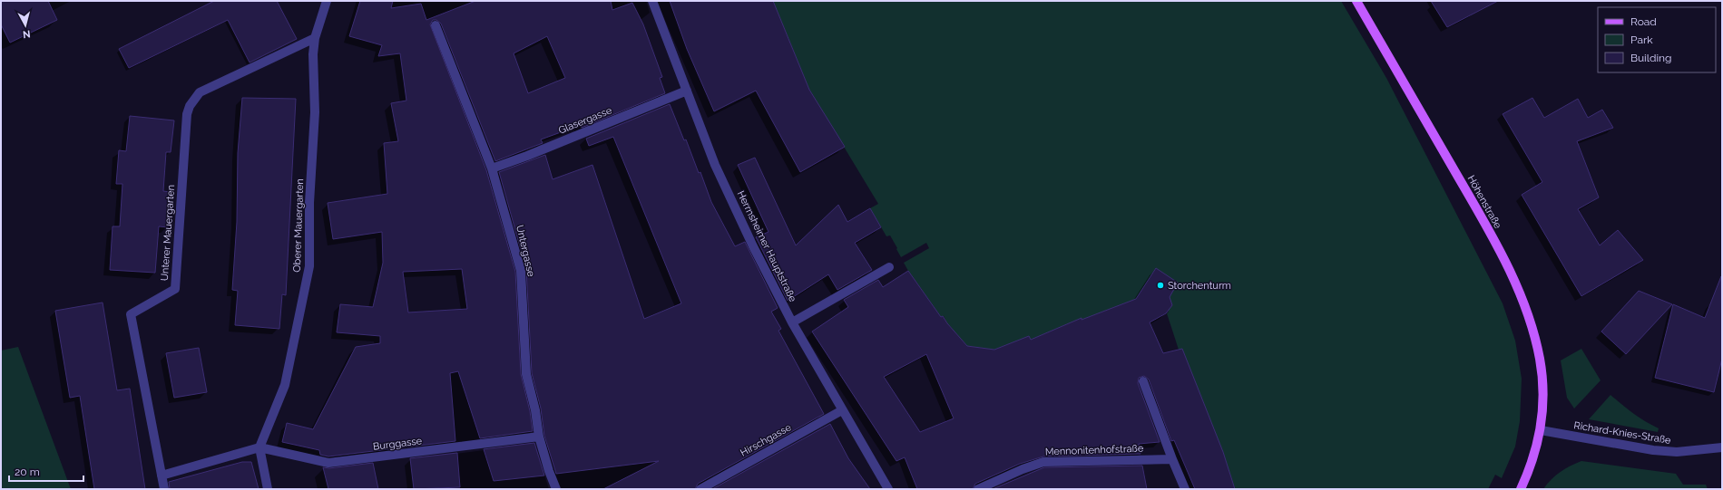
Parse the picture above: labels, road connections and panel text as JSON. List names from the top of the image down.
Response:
{
  "streets": {
    "main road": ["Höhenstraße"],
    "street": [
      "Glasergasse",
      "Oberer Mauergarten",
      "Unterer Mauergarten",
      "Herrnsheimer Hauptstraße",
      "Untergasse",
      "Richard-Knies-Straße",
      "Hirschgasse",
      "Burggasse",
      "Mennonitenhofstraße"
    ]
  },
  "crossings": [
    ["Glasergasse", "Herrnsheimer Hauptstraße"],
    ["Glasergasse", "Untergasse"],
    ["Höhenstraße", "Richard-Knies-Straße"],
    ["Oberer Mauergarten", "Unterer Mauergarten"],
    ["Oberer Mauergarten", "Burggasse"],
    ["Herrnsheimer Hauptstraße", "Hirschgasse"],
    ["Untergasse", "Burggasse"]
  ],
  "places": ["Storchenturm"],
  "legend": ["Road", "Park", "Building"],
  "scale_bar": "20 m",
  "north": "bottom"
}
